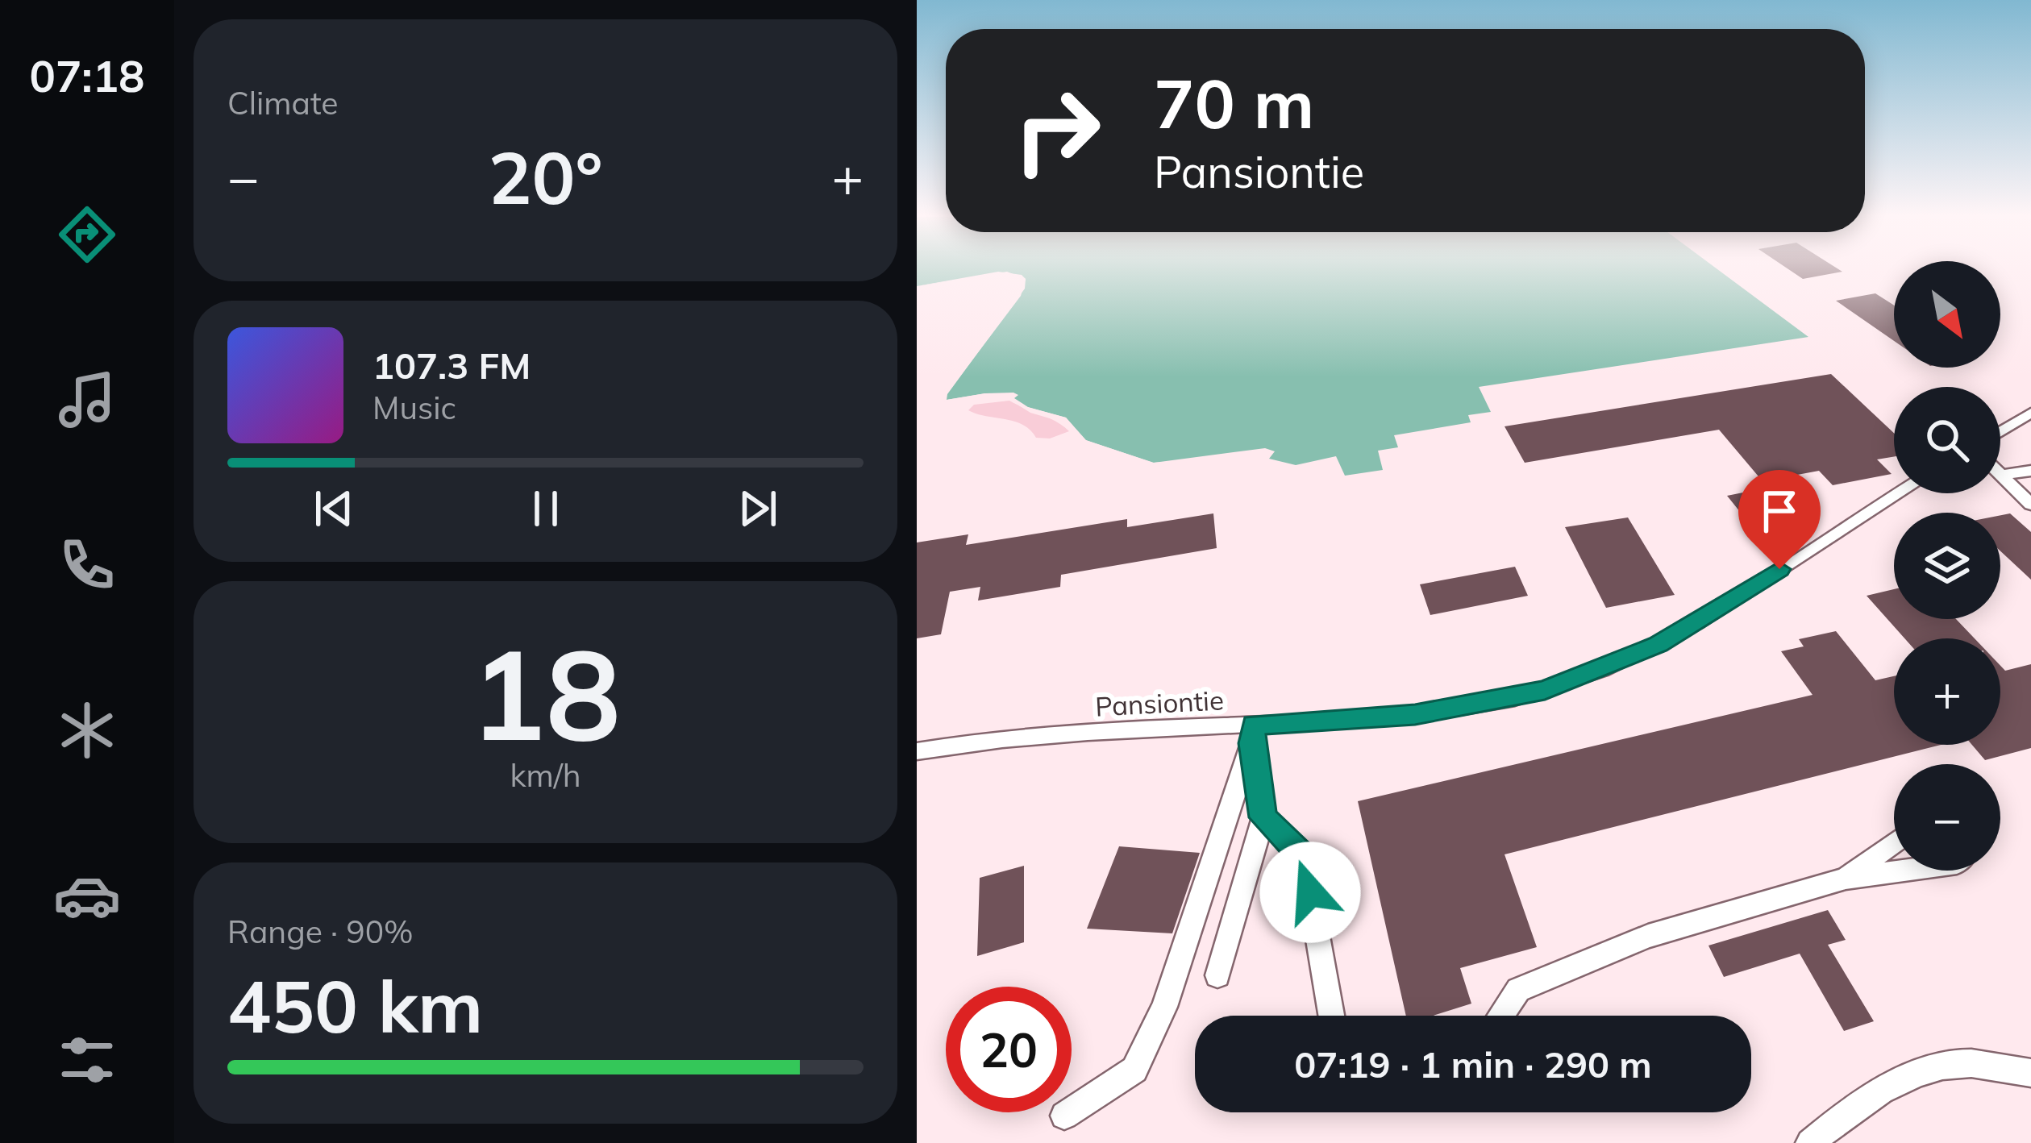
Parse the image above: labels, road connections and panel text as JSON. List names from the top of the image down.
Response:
{
  "streets": {
    "street": ["Pansiontie"]
  },
  "north": "bottom right",
  "page": {
    "tabs": "07:18",
    "tile": [
      "Climate",
      ["18", "km/h"],
      ["Range · 90%", "450 km"]
    ],
    "turn": ["70 m", "Pansiontie"],
    "heat": ["−", "20°", "+"],
    "map_buttons": ["+", "−"],
    "song": ["107.3 FM", "Music"],
    "limit": "20",
    "trip": "07:19 · 1 min · 290 m"
  }
}
